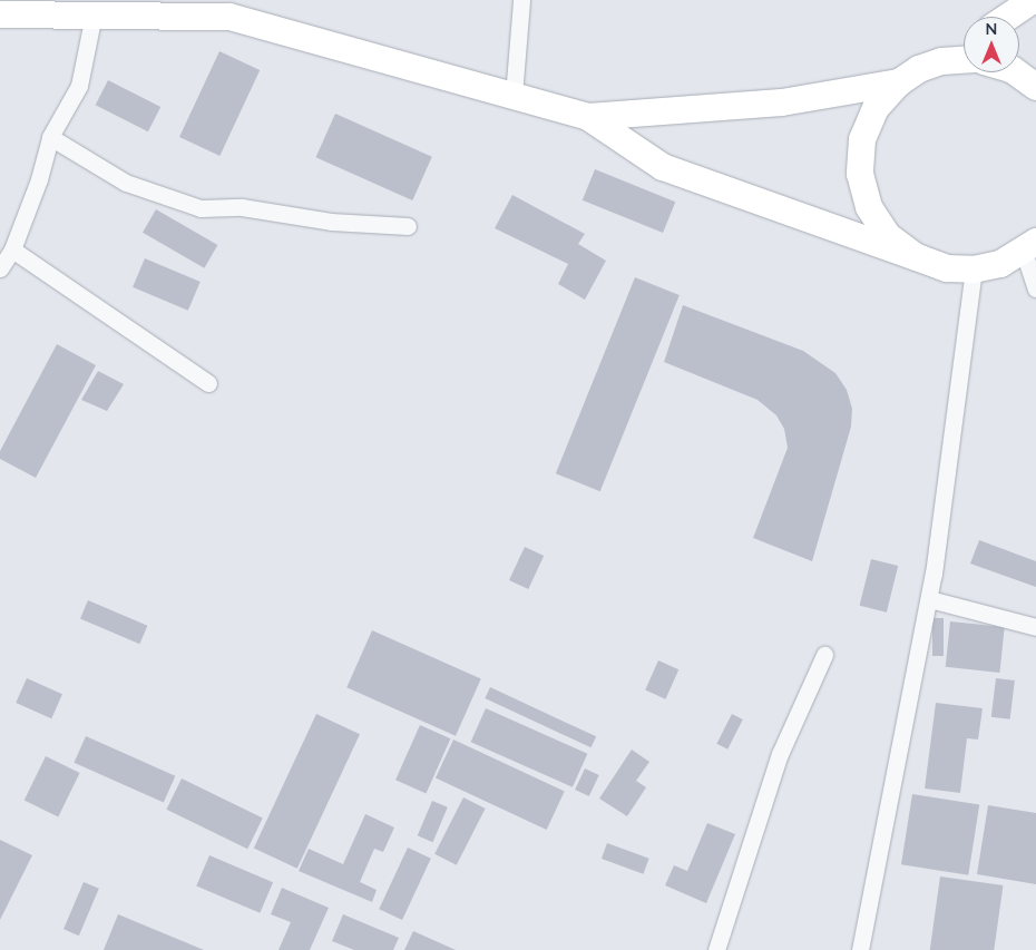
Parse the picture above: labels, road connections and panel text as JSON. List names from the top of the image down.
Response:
{
  "north": "top"
}
